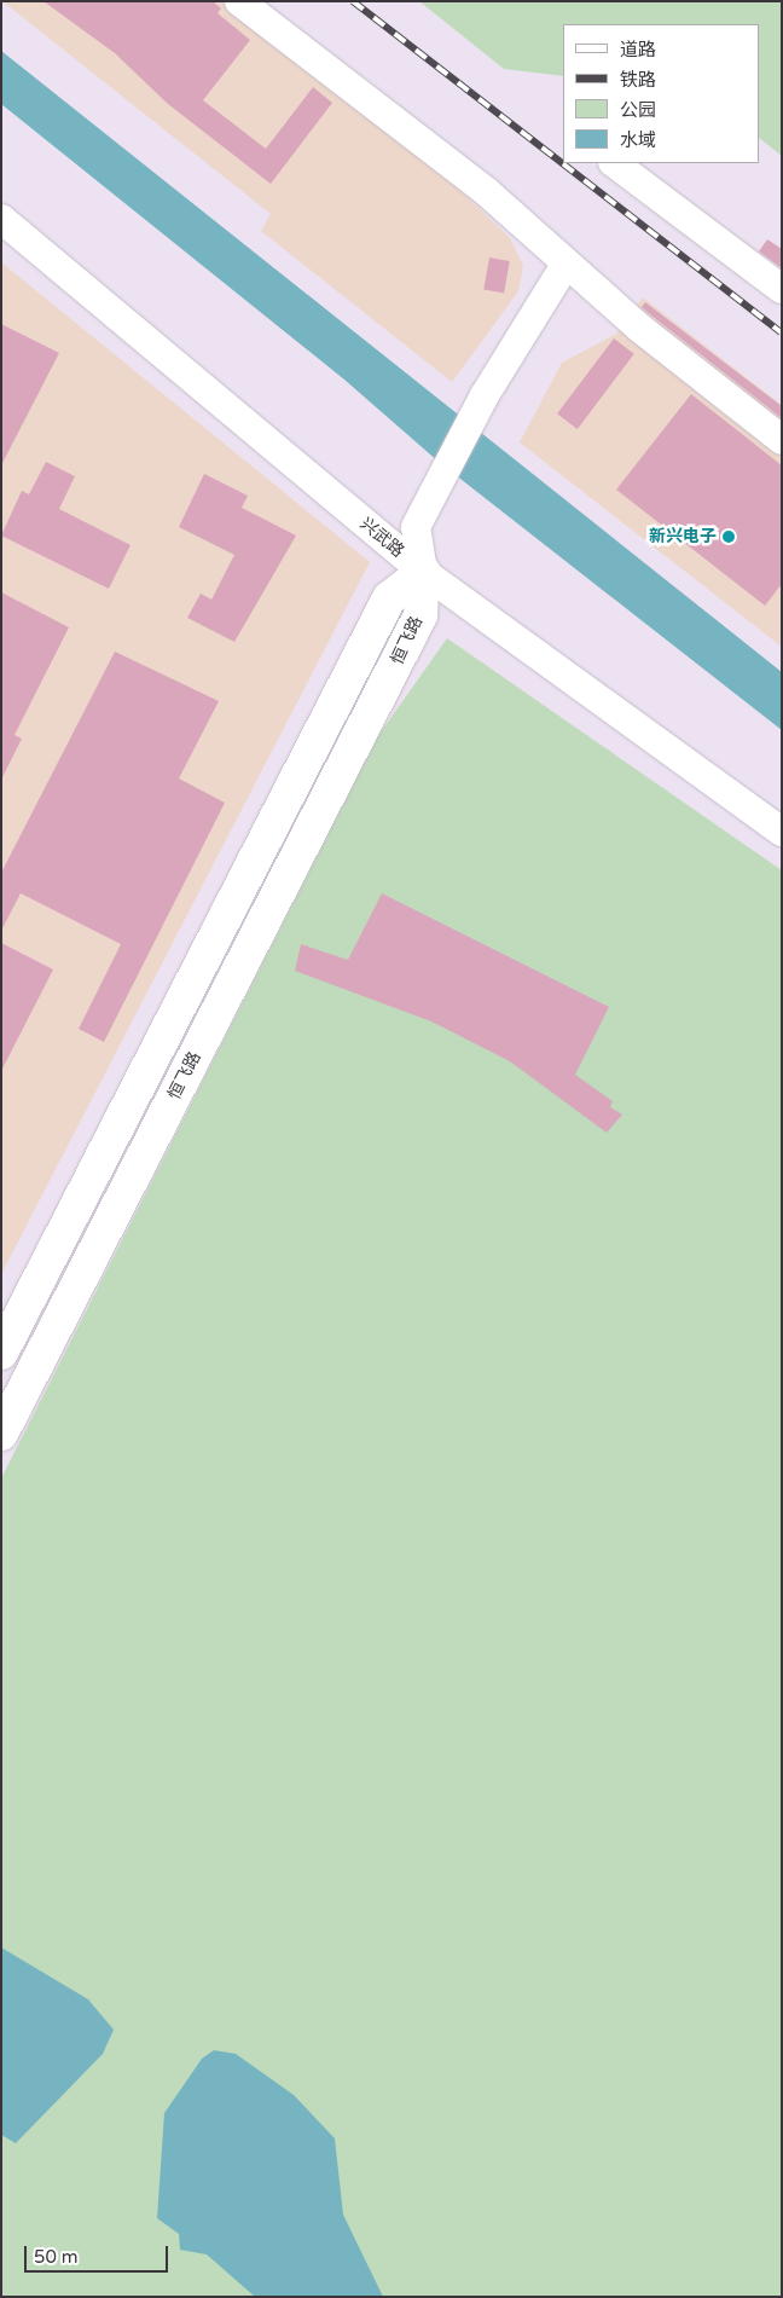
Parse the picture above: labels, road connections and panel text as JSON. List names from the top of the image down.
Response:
{
  "streets": {
    "main road": ["恒飞路"],
    "street": ["兴武路"]
  },
  "crossings": [
    ["兴武路", "恒飞路"]
  ],
  "places": ["新兴电子"],
  "legend": [
    "道路",
    "铁路",
    "公园",
    "水域"
  ],
  "scale_bar": "50 m"
}
